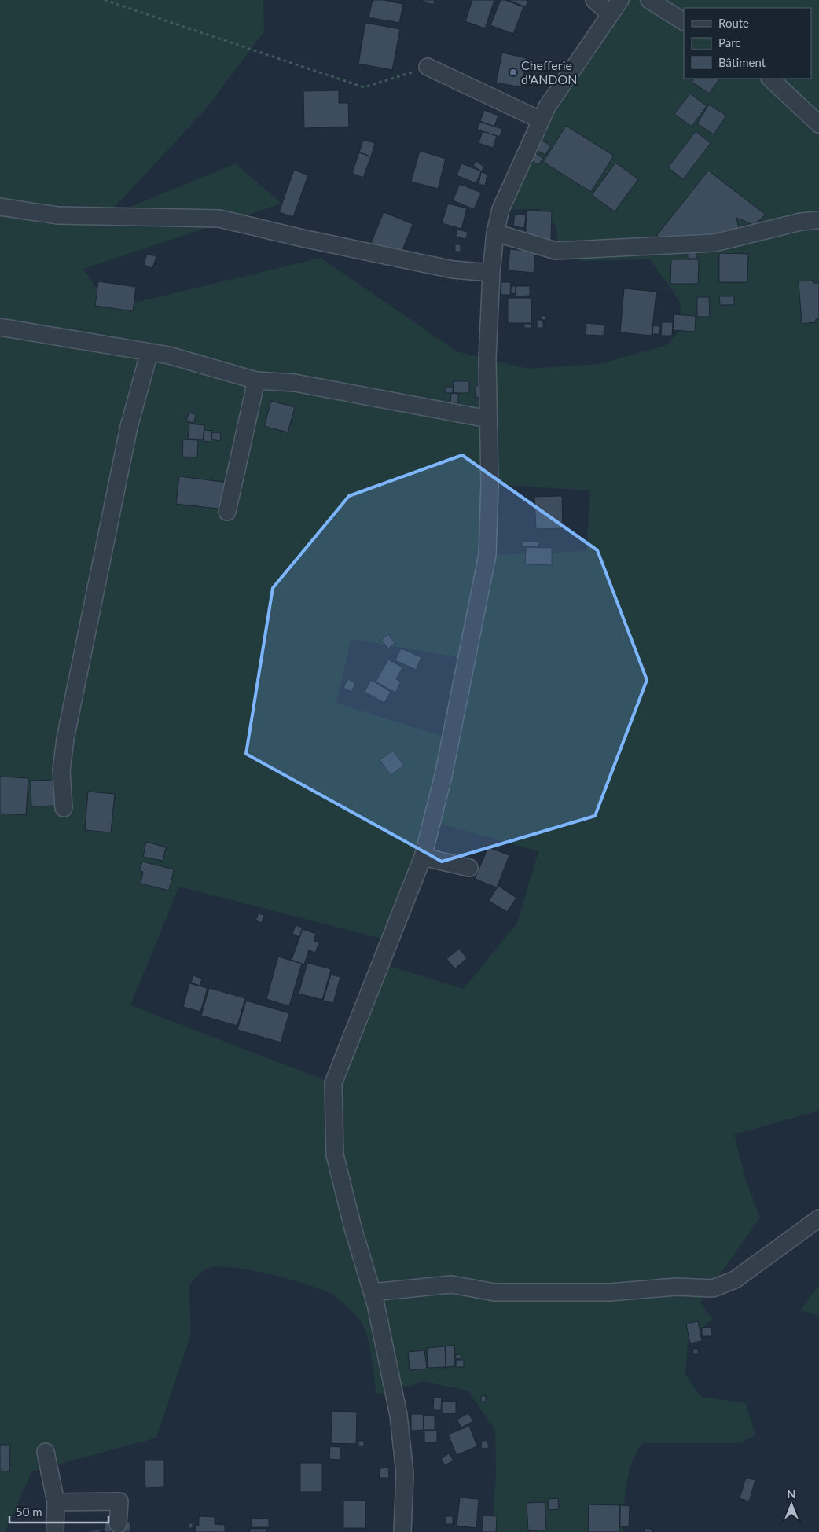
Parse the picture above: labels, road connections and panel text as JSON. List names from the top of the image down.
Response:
{
  "places": ["Chefferie d'ANDON"],
  "legend": ["Route", "Parc", "Bâtiment"],
  "scale_bar": "50 m",
  "north": "top"
}
